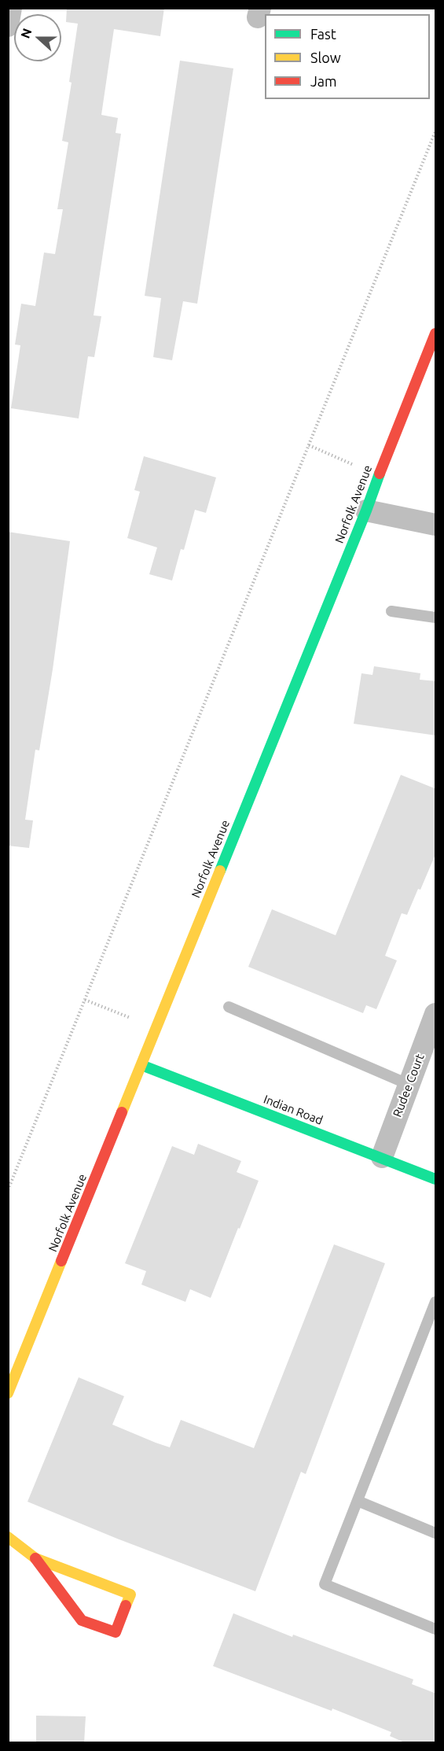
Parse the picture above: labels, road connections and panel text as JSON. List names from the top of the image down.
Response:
{
  "streets": {
    "main road": ["Norfolk Avenue", "Indian Road"],
    "street": ["Rudee Court"]
  },
  "crossings": [
    ["Norfolk Avenue", "Indian Road"],
    ["Rudee Court", "Indian Road"]
  ],
  "legend": ["Fast", "Slow", "Jam"],
  "north": "left"
}
